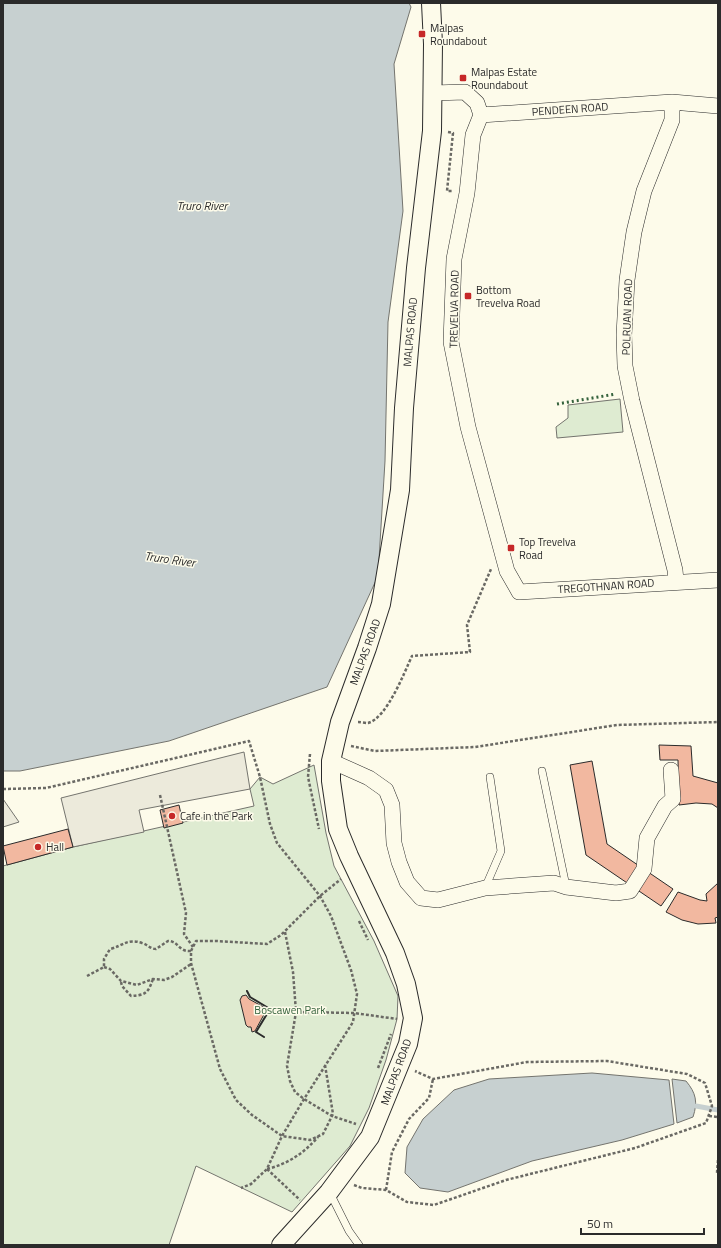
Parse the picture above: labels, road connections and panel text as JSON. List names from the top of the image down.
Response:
{
  "streets": {
    "street": [
      "PENDEEN ROAD",
      "TREVELVA ROAD",
      "POLRUAN ROAD",
      "MALPAS ROAD",
      "TREGOTHNAN ROAD"
    ]
  },
  "crossings": [
    ["PENDEEN ROAD", "TREVELVA ROAD"],
    ["PENDEEN ROAD", "POLRUAN ROAD"],
    ["TREVELVA ROAD", "TREGOTHNAN ROAD"],
    ["POLRUAN ROAD", "TREGOTHNAN ROAD"]
  ],
  "water": ["Truro River"],
  "parks": ["Boscawen Park"],
  "places": {
    "transit": [
      "Malpas Roundabout",
      "Malpas Estate Roundabout",
      "Bottom Trevelva Road",
      "Top Trevelva Road"
    ],
    "other": ["Cafe in the Park", "Hall"]
  },
  "scale_bar": "50 m"
}
